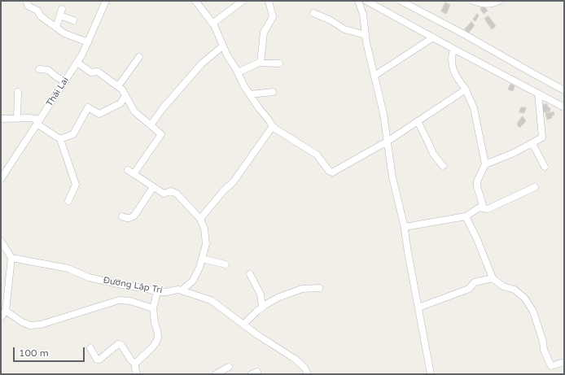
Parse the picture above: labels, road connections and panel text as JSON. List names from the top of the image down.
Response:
{
  "streets": {
    "street": ["Thái Lai", "Đường Lập Trí"]
  },
  "scale_bar": "100 m"
}
